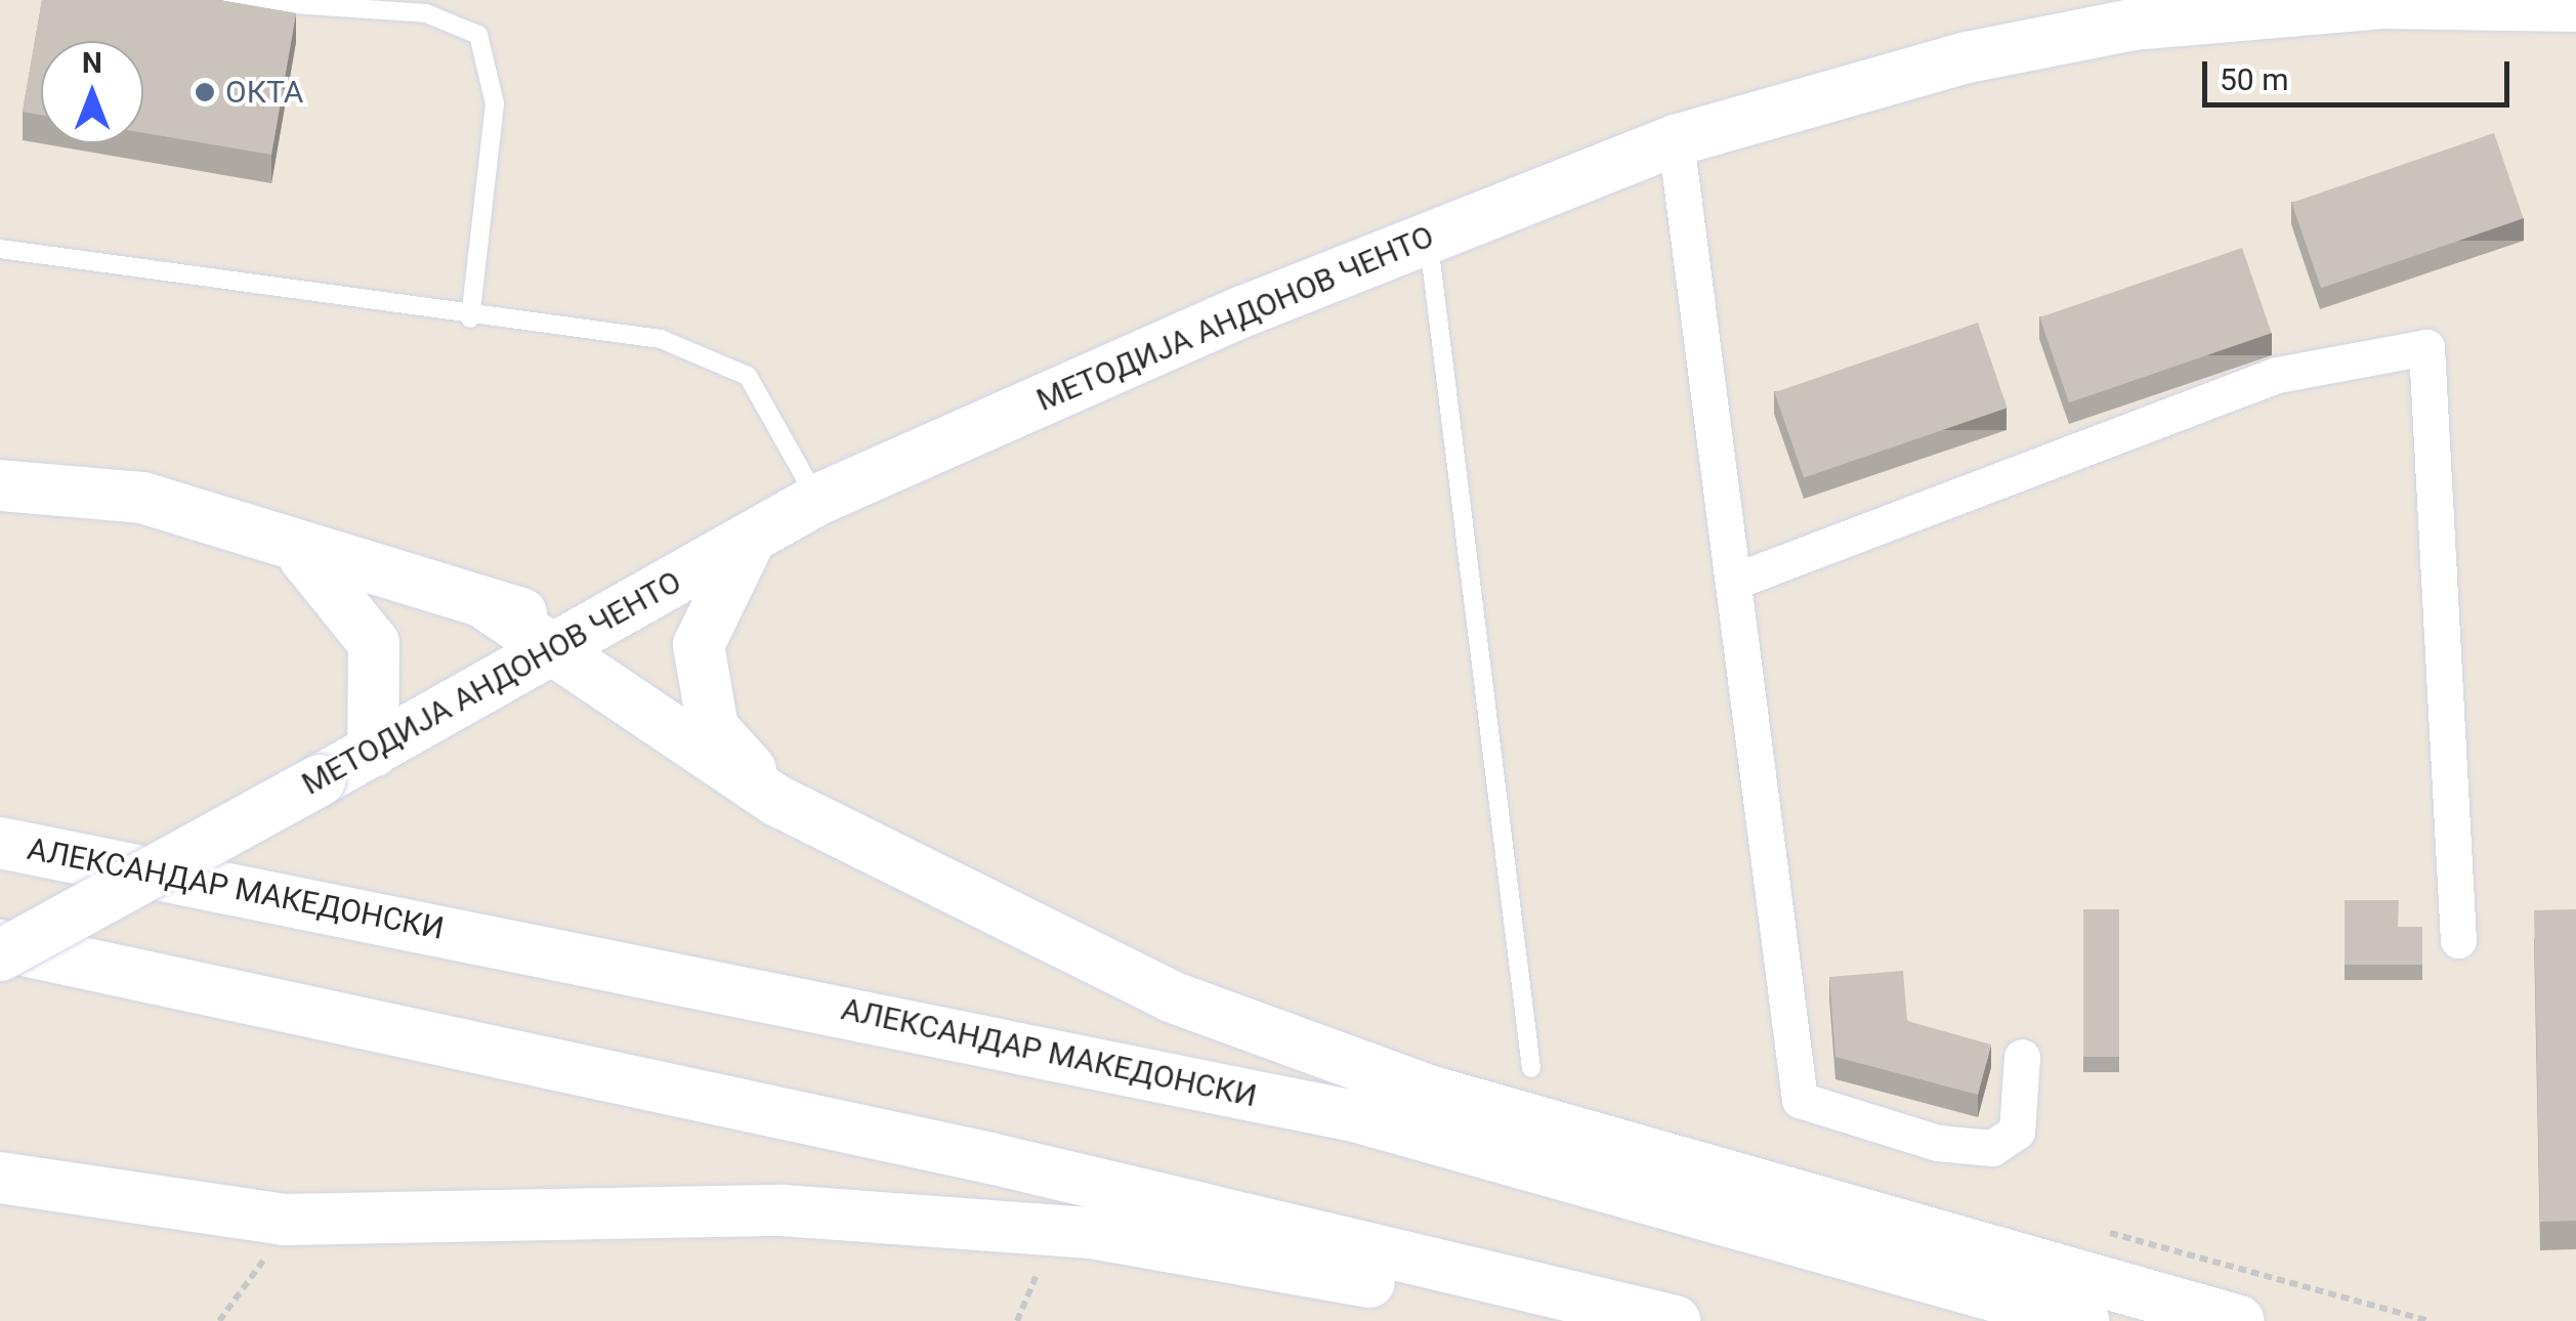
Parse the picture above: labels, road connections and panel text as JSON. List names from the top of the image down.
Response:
{
  "streets": {
    "street": ["МЕТОДИЈА АНДОНОВ ЧЕНТО", "АЛЕКСАНДАР МАКЕДОНСКИ"]
  },
  "places": ["ОКТА"],
  "scale_bar": "50 m",
  "north": "top"
}
